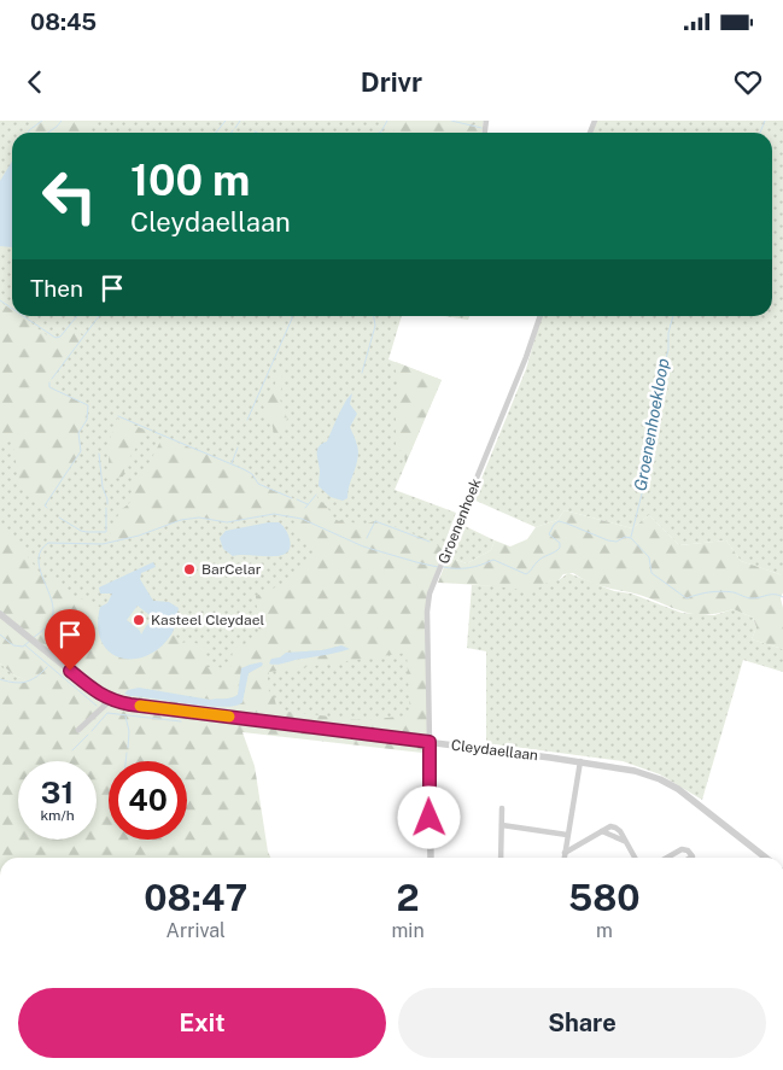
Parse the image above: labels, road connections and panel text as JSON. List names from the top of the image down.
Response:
{
  "streets": {
    "street": ["Groenenhoek", "Cleydaellaan"]
  },
  "crossings": [
    ["Groenenhoek", "Cleydaellaan"]
  ],
  "water": ["Groenenhoekloop"],
  "places": ["BarCelar", "Kasteel Cleydael"],
  "page": {
    "status": "08:45",
    "header": "Drivr",
    "turn": ["100 m", "Cleydaellaan"],
    "then": "Then",
    "speed": "31 km/h",
    "limit": "40",
    "eta": [
      "08:47",
      "Arrival",
      "2",
      "min",
      "580",
      "m"
    ],
    "buttons": ["Exit", "Share"]
  }
}
